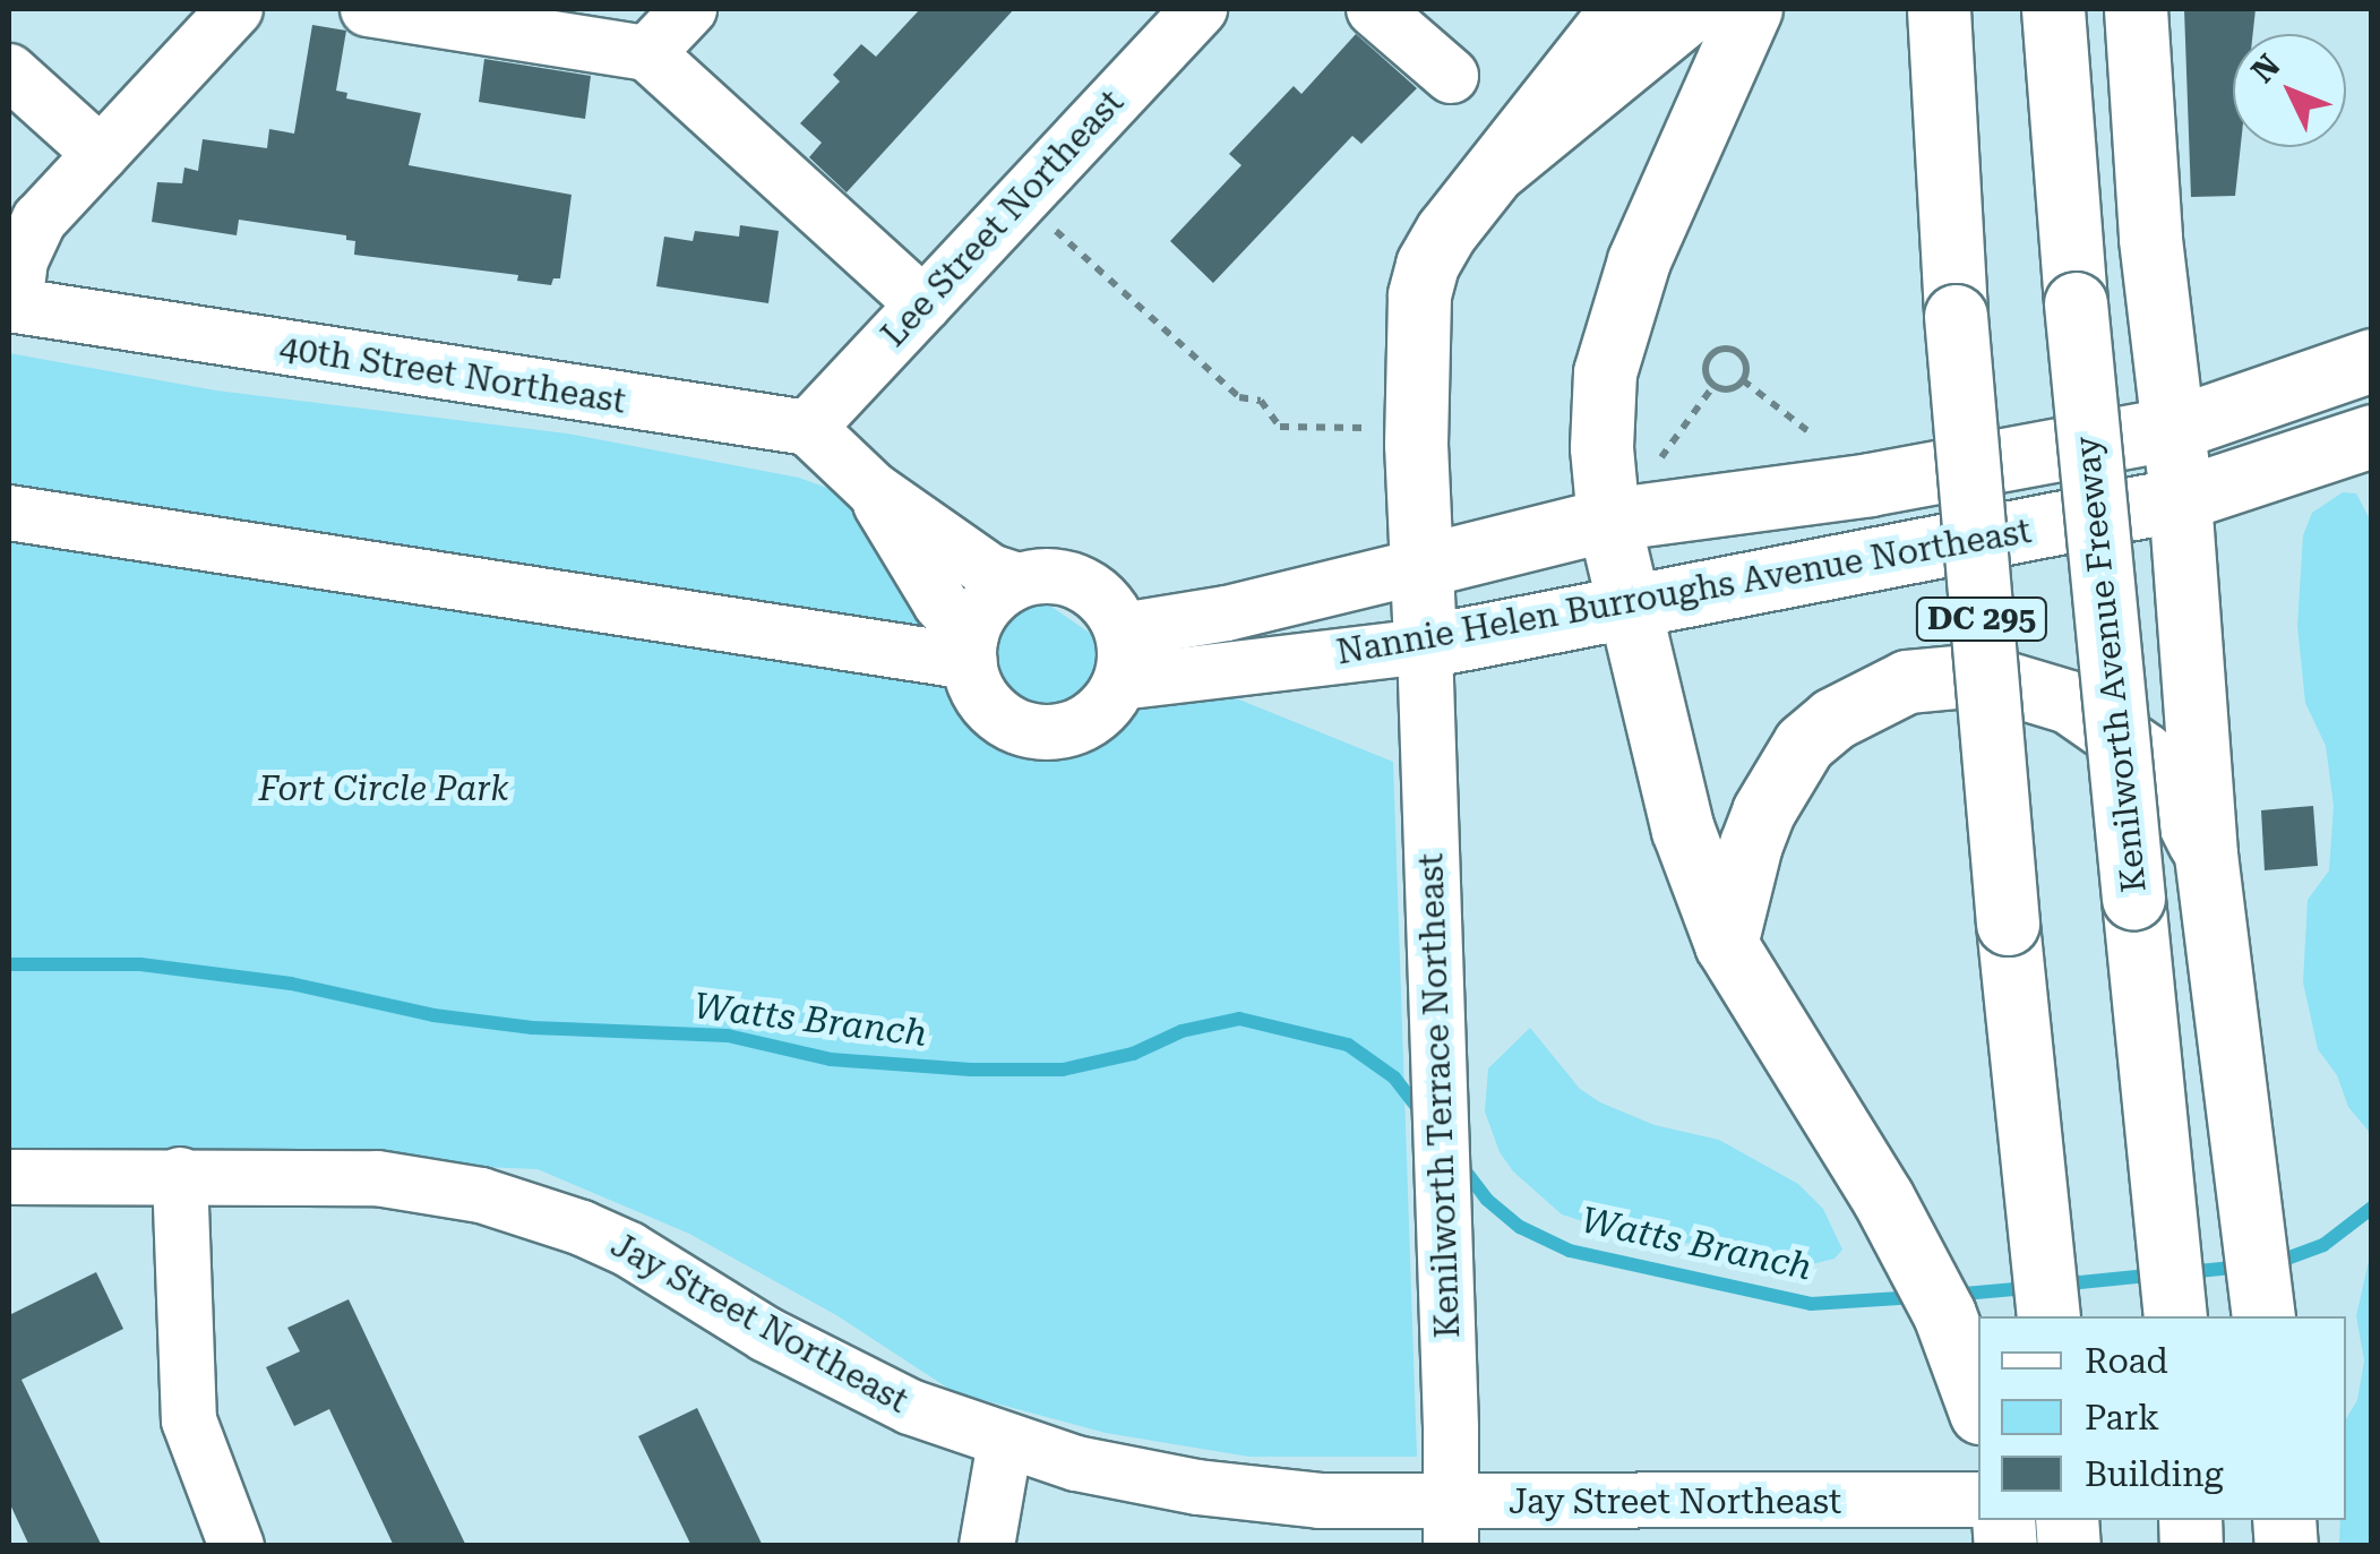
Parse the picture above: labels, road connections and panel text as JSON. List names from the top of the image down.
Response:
{
  "streets": {
    "main road": ["Nannie Helen Burroughs Avenue Northeast", "DC 295", "Kenilworth Avenue Freeway"],
    "street": [
      "Lee Street Northeast",
      "40th Street Northeast",
      "Kenilworth Terrace Northeast",
      "Jay Street Northeast"
    ]
  },
  "crossings": [
    ["Lee Street Northeast", "40th Street Northeast"],
    ["Nannie Helen Burroughs Avenue Northeast", "Kenilworth Terrace Northeast"],
    ["Kenilworth Terrace Northeast", "Jay Street Northeast"]
  ],
  "water": ["Watts Branch"],
  "parks": ["Fort Circle Park"],
  "legend": ["Road", "Park", "Building"],
  "north": "top left"
}
